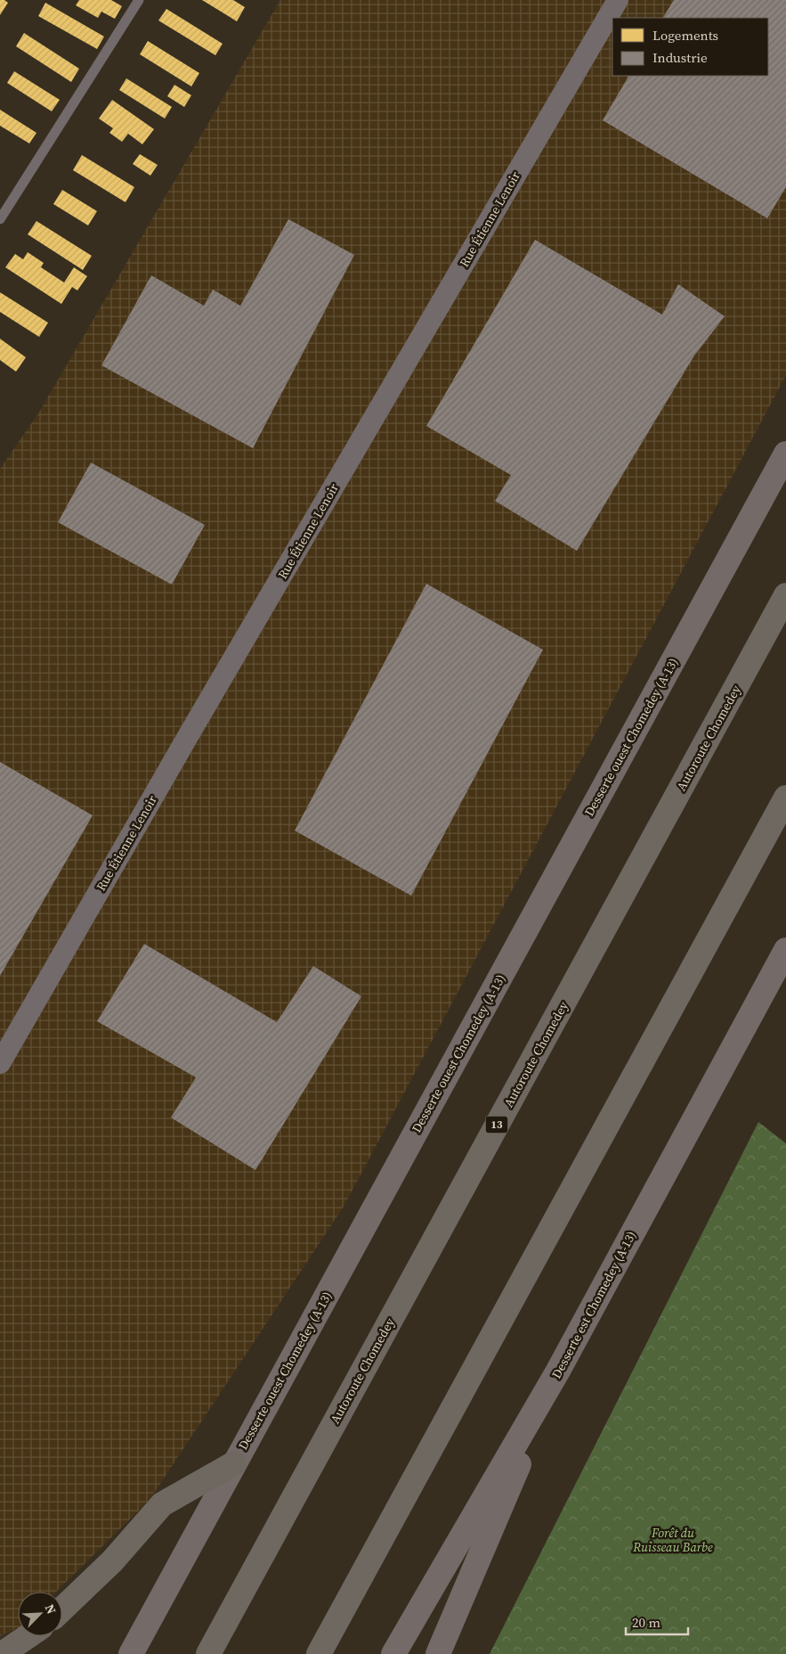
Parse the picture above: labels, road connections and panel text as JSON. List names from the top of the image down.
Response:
{
  "streets": {
    "highway": ["Autoroute Chomedey", "13"],
    "main road": ["Desserte ouest Chomedey (A-13)", "Desserte est Chomedey (A-13)"],
    "street": ["Rue Étienne Lenoir"]
  },
  "parks": ["Forêt du Ruisseau Barbe"],
  "legend": ["Logements", "Industrie"],
  "scale_bar": "20 m",
  "north": "top right"
}
